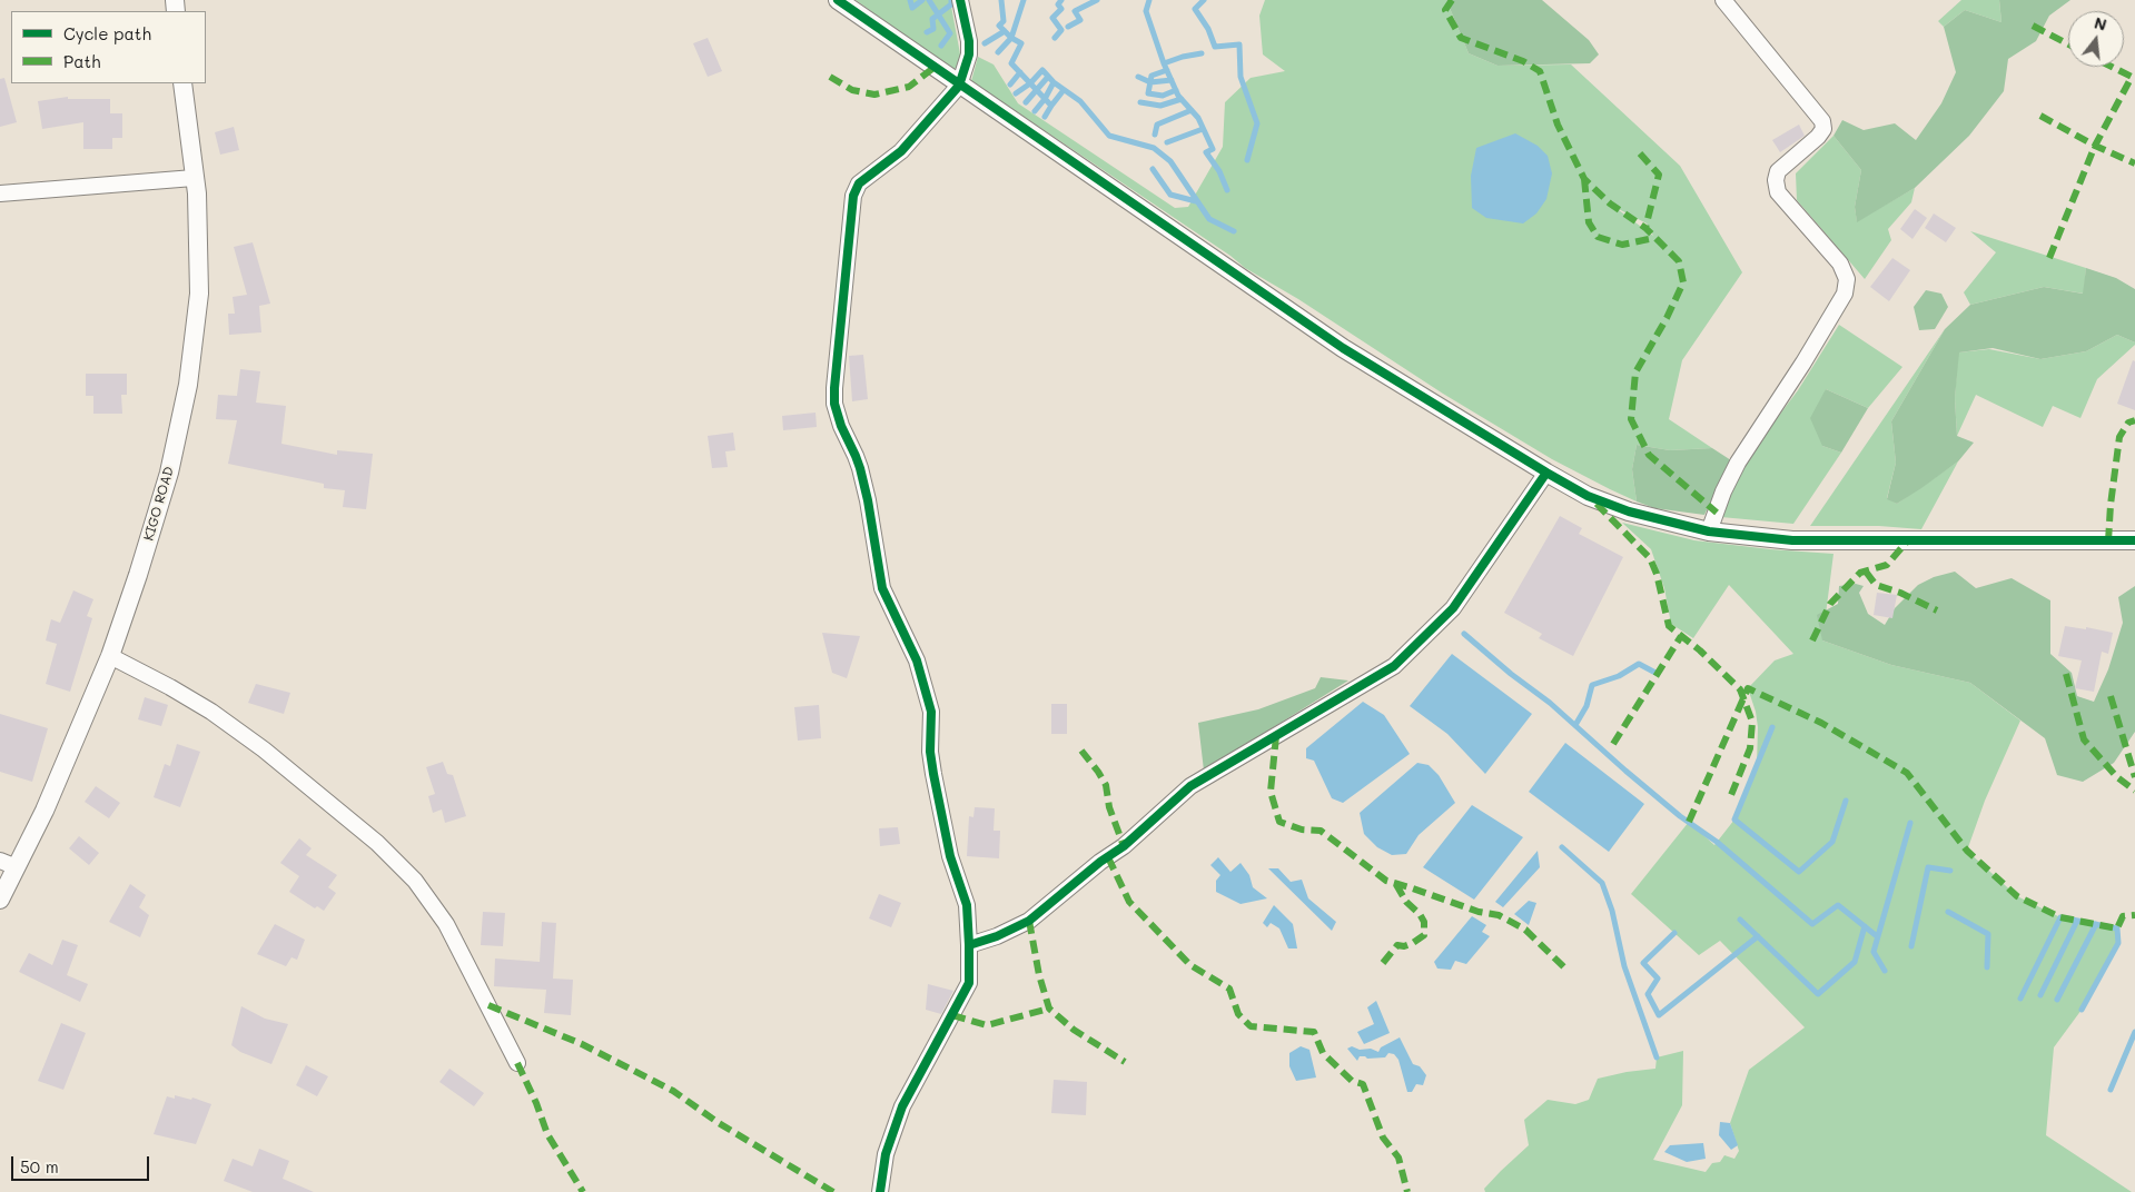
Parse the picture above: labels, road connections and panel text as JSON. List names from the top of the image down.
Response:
{
  "streets": {
    "street": ["KIGO ROAD"]
  },
  "legend": ["Cycle path", "Path"],
  "scale_bar": "50 m",
  "north": "top"
}
